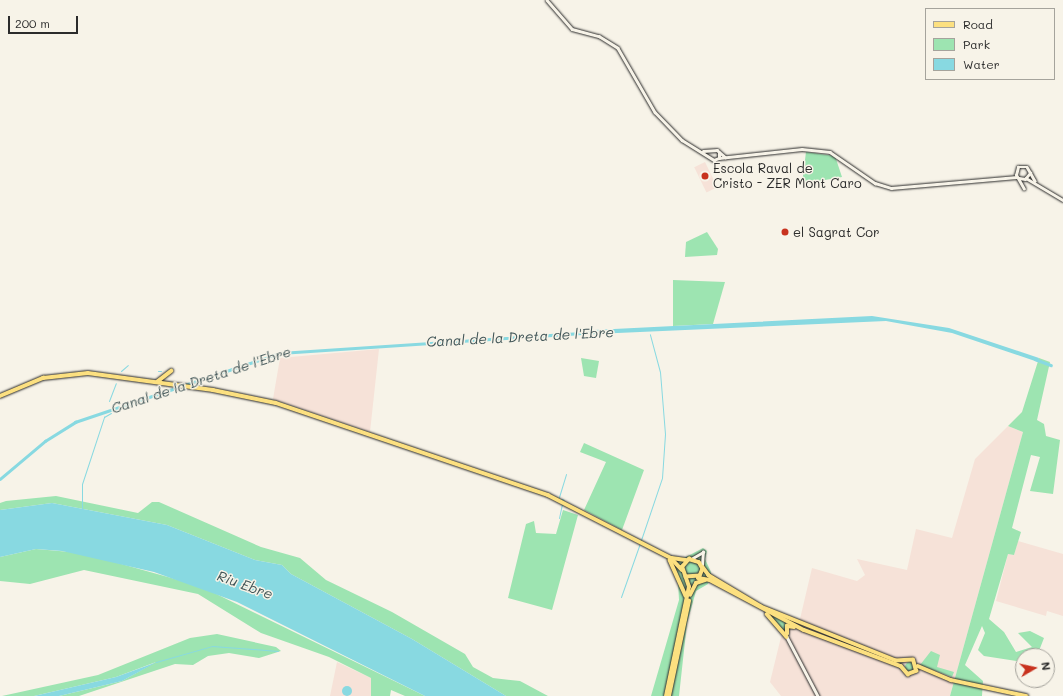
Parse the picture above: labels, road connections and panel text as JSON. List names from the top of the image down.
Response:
{
  "water": ["Canal de la Dreta de l'Ebre", "Riu Ebre"],
  "places": ["Escola Raval de Cristo - ZER Mont Caro", "el Sagrat Cor"],
  "legend": ["Road", "Park", "Water"],
  "scale_bar": "200 m",
  "north": "right"
}
